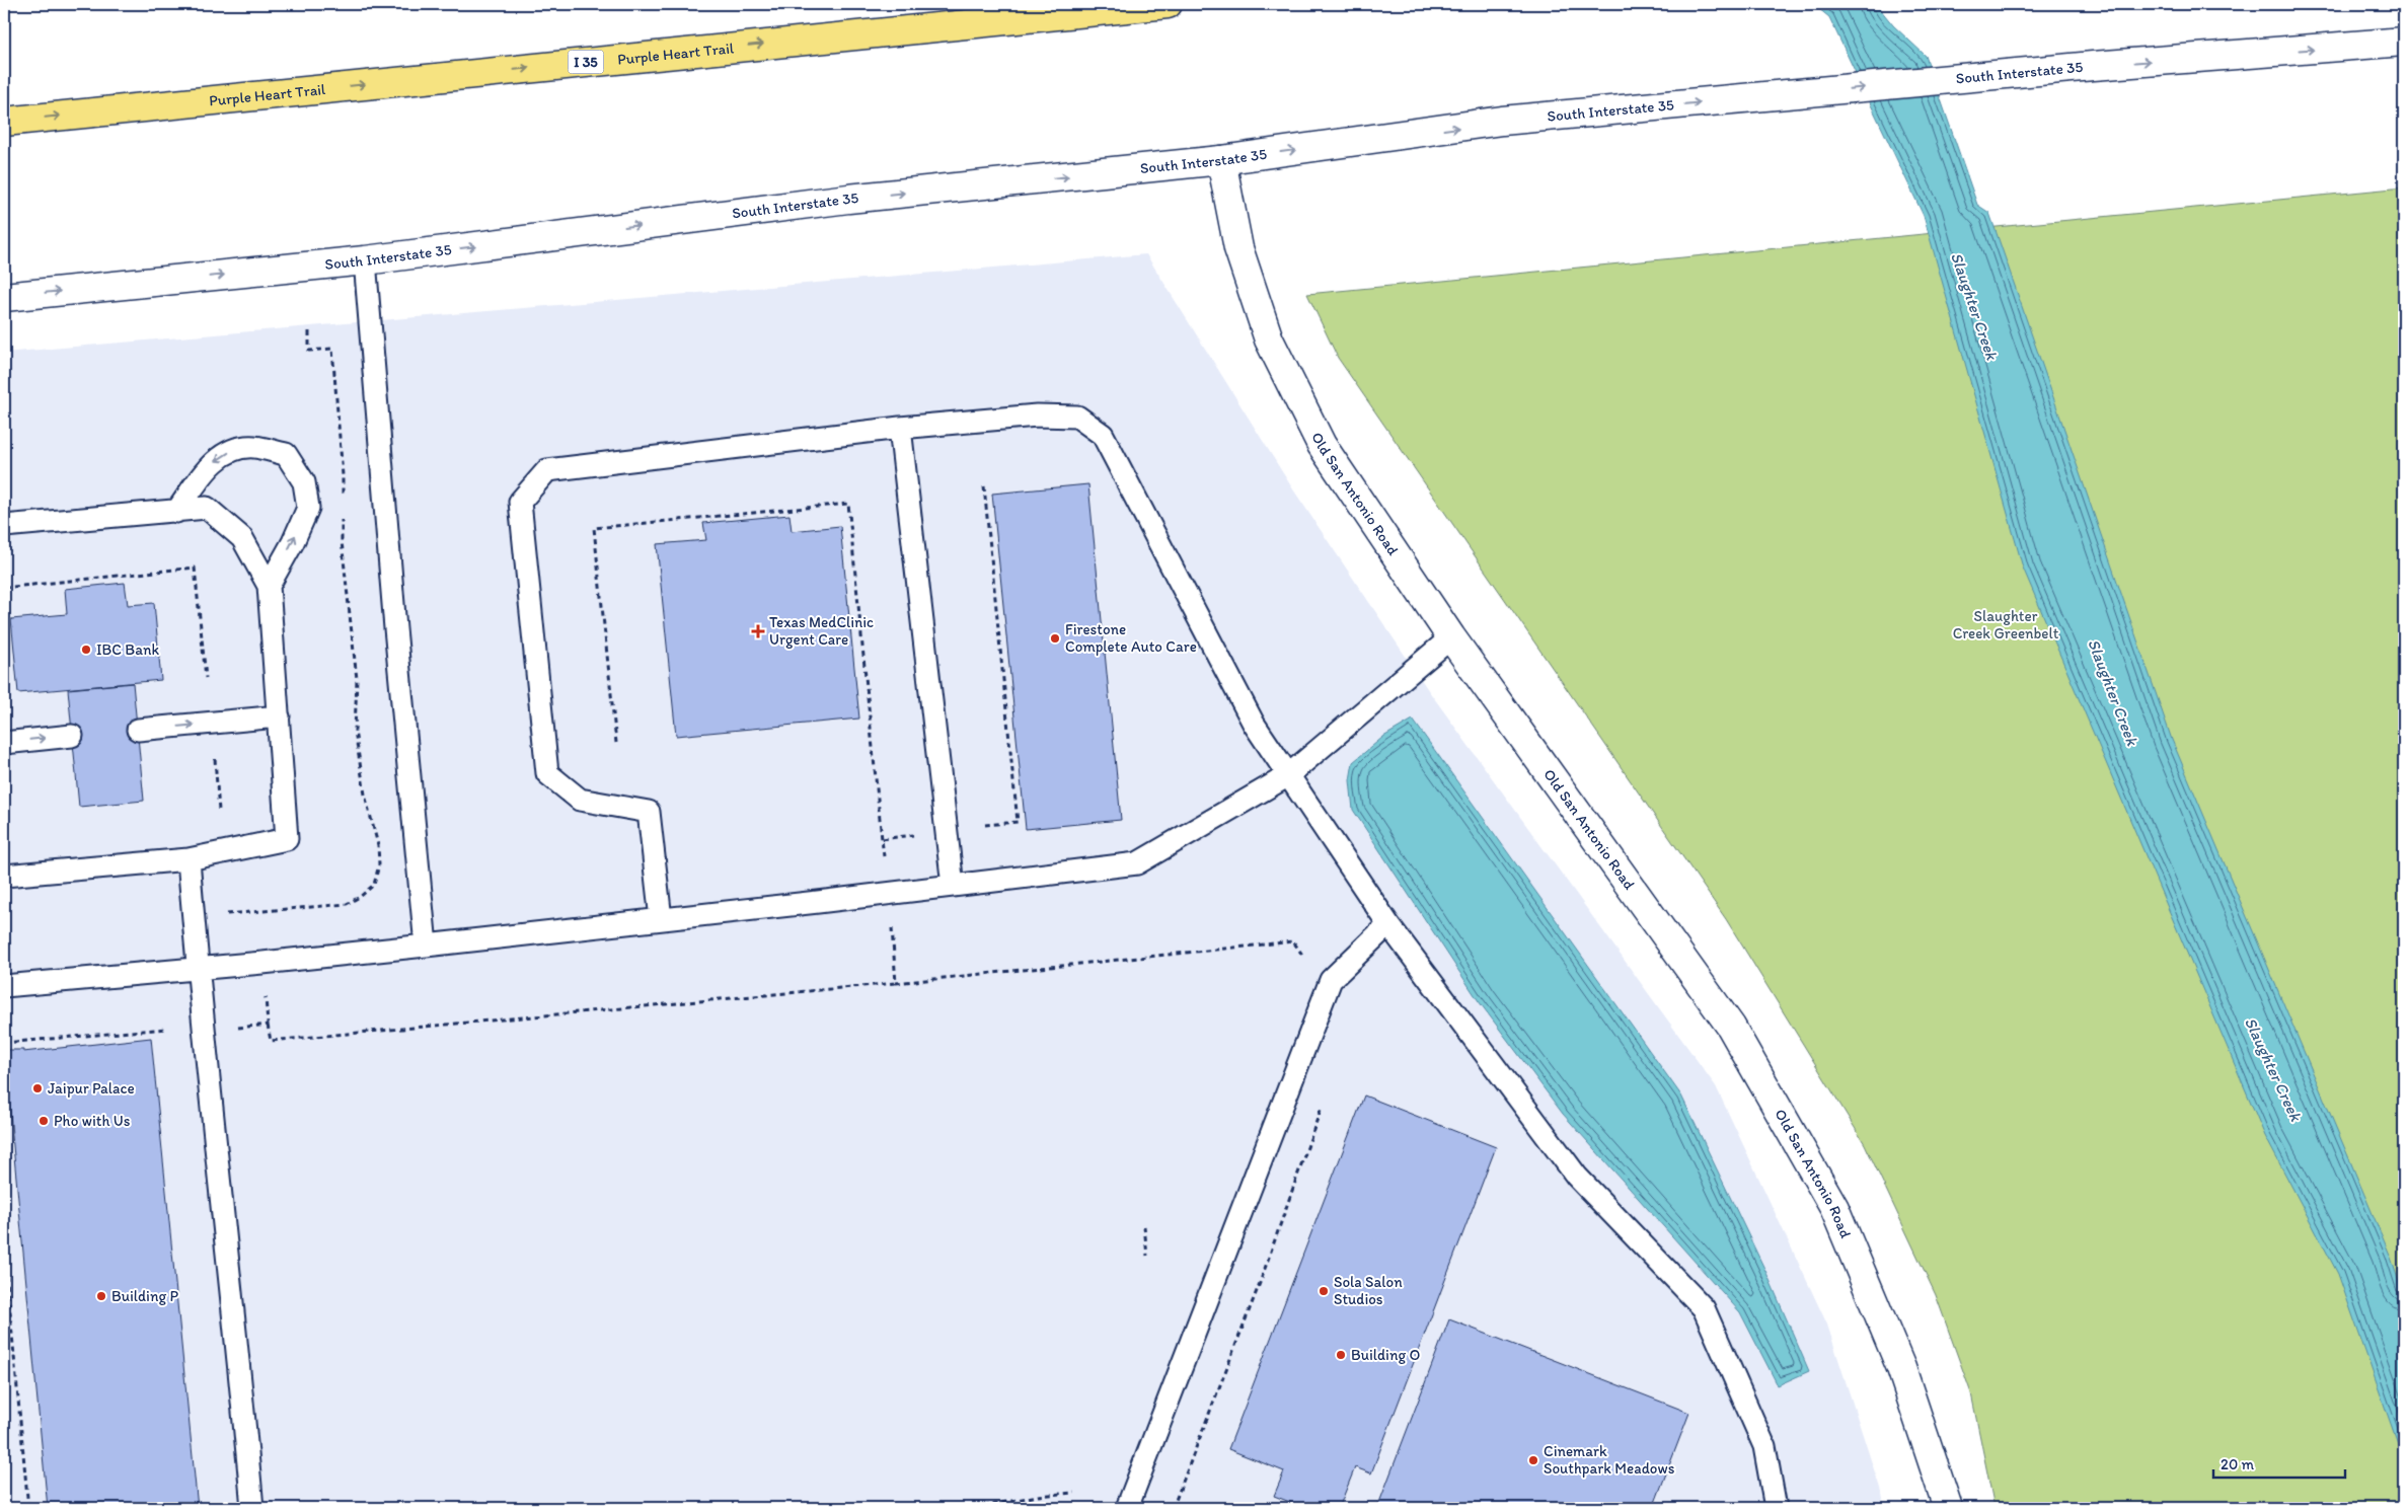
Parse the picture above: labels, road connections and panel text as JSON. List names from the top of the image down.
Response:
{
  "streets": {
    "highway": ["Purple Heart Trail", "I 35"],
    "main road": ["South Interstate 35", "Old San Antonio Road"]
  },
  "crossings": [
    ["South Interstate 35", "Old San Antonio Road"]
  ],
  "one_way": ["Purple Heart Trail", "South Interstate 35"],
  "water": ["Slaughter Creek"],
  "parks": ["Slaughter Creek Greenbelt"],
  "places": {
    "health": ["Texas MedClinic Urgent Care"],
    "other": [
      "Firestone Complete Auto Care",
      "IBC Bank",
      "Jaipur Palace",
      "Pho with Us",
      "Sola Salon Studios",
      "Building P",
      "Building O",
      "Cinemark Southpark Meadows"
    ]
  },
  "scale_bar": "20 m"
}
